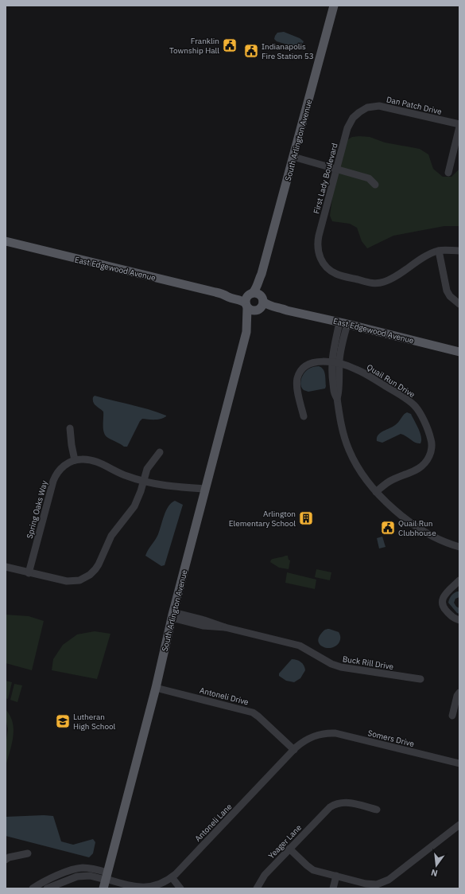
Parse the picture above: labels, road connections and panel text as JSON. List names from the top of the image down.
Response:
{
  "streets": {
    "main road": ["South Arlington Avenue", "East Edgewood Avenue"],
    "street": [
      "Dan Patch Drive",
      "First Lady Boulevard",
      "Quail Run Drive",
      "Spring Oaks Way",
      "Buck Rill Drive",
      "Antoneli Drive",
      "Somers Drive",
      "Antoneli Lane",
      "Yeager Lane"
    ]
  },
  "crossings": [
    ["Dan Patch Drive", "First Lady Boulevard"],
    ["South Arlington Avenue", "Buck Rill Drive"],
    ["South Arlington Avenue", "Antoneli Drive"],
    ["South Arlington Avenue", "Antoneli Lane"],
    ["Antoneli Drive", "Antoneli Lane"],
    ["Somers Drive", "Antoneli Lane"]
  ],
  "places": {
    "public building": ["Franklin Township Hall", "Indianapolis Fire Station 53", "Quail Run Clubhouse"],
    "building": ["Arlington Elementary School"],
    "school or university": ["Lutheran High School"]
  },
  "north": "bottom"
}
